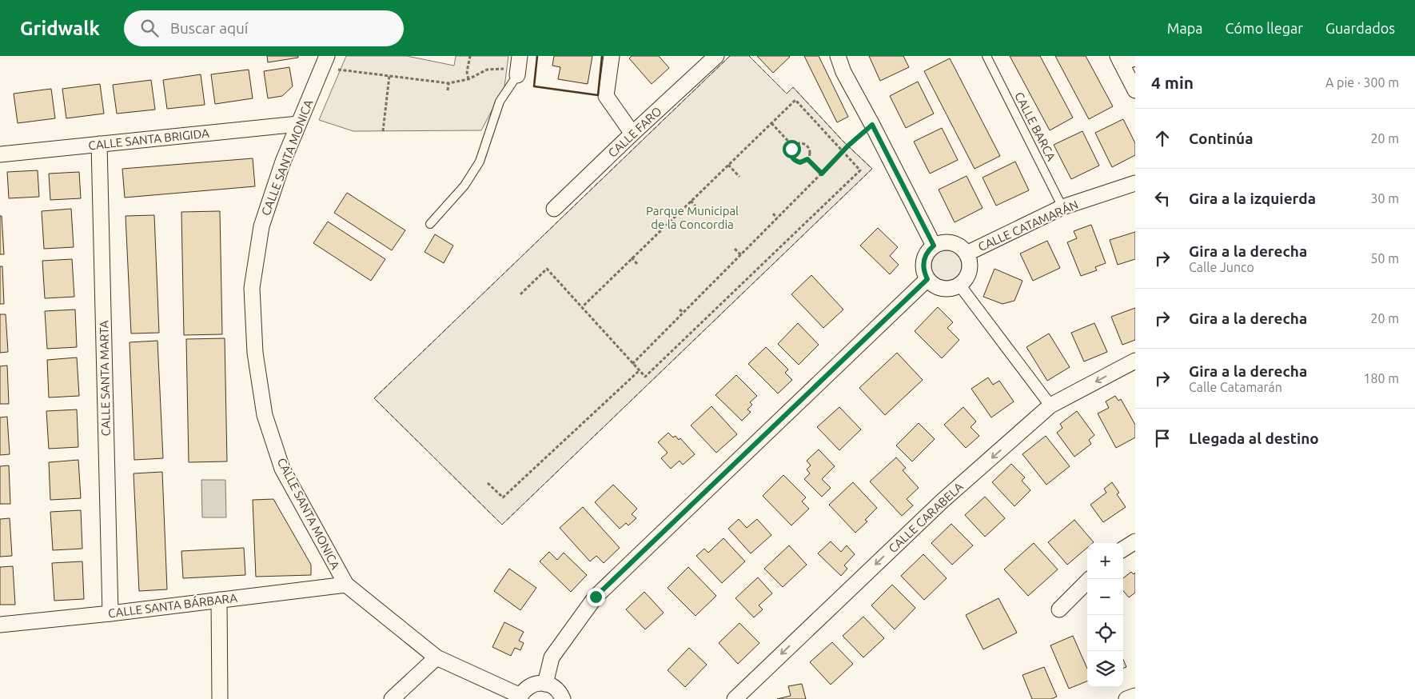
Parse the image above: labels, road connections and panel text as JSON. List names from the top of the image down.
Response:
{
  "streets": {
    "street": [
      "CALLE FARO",
      "CALLE SANTA BRIGIDA",
      "CALLE SANTA MONICA",
      "CALLE CATAMARÁN",
      "CALLE SANTA MARTA",
      "CALLE CARABELA",
      "CALLE SANTA BÁRBARA"
    ],
    "lane": ["CALLE BARCA"]
  },
  "crossings": [
    ["CALLE BARCA", "CALLE CATAMARÁN"],
    ["CALLE SANTA BRIGIDA", "CALLE SANTA MONICA"],
    ["CALLE SANTA BRIGIDA", "CALLE SANTA MARTA"],
    ["CALLE SANTA MONICA", "CALLE SANTA BÁRBARA"],
    ["CALLE SANTA MARTA", "CALLE SANTA BÁRBARA"]
  ],
  "one_way": ["CALLE CARABELA"],
  "parks": ["Parque Municipal de la Concordia"],
  "page": {
    "header": "Gridwalk",
    "search": "Buscar aquí",
    "nav": ["Mapa", "Cómo llegar", "Guardados"],
    "heading": ["4 min", "A pie · 300 m"],
    "list": [
      ["Continúa", "20 m"],
      ["Gira a la izquierda", "30 m"],
      ["Gira a la derecha", "Calle Junco", "50 m"],
      ["Gira a la derecha", "20 m"],
      ["Gira a la derecha", "Calle Catamarán", "180 m"],
      "Llegada al destino"
    ],
    "map_buttons": ["+", "−"]
  }
}
